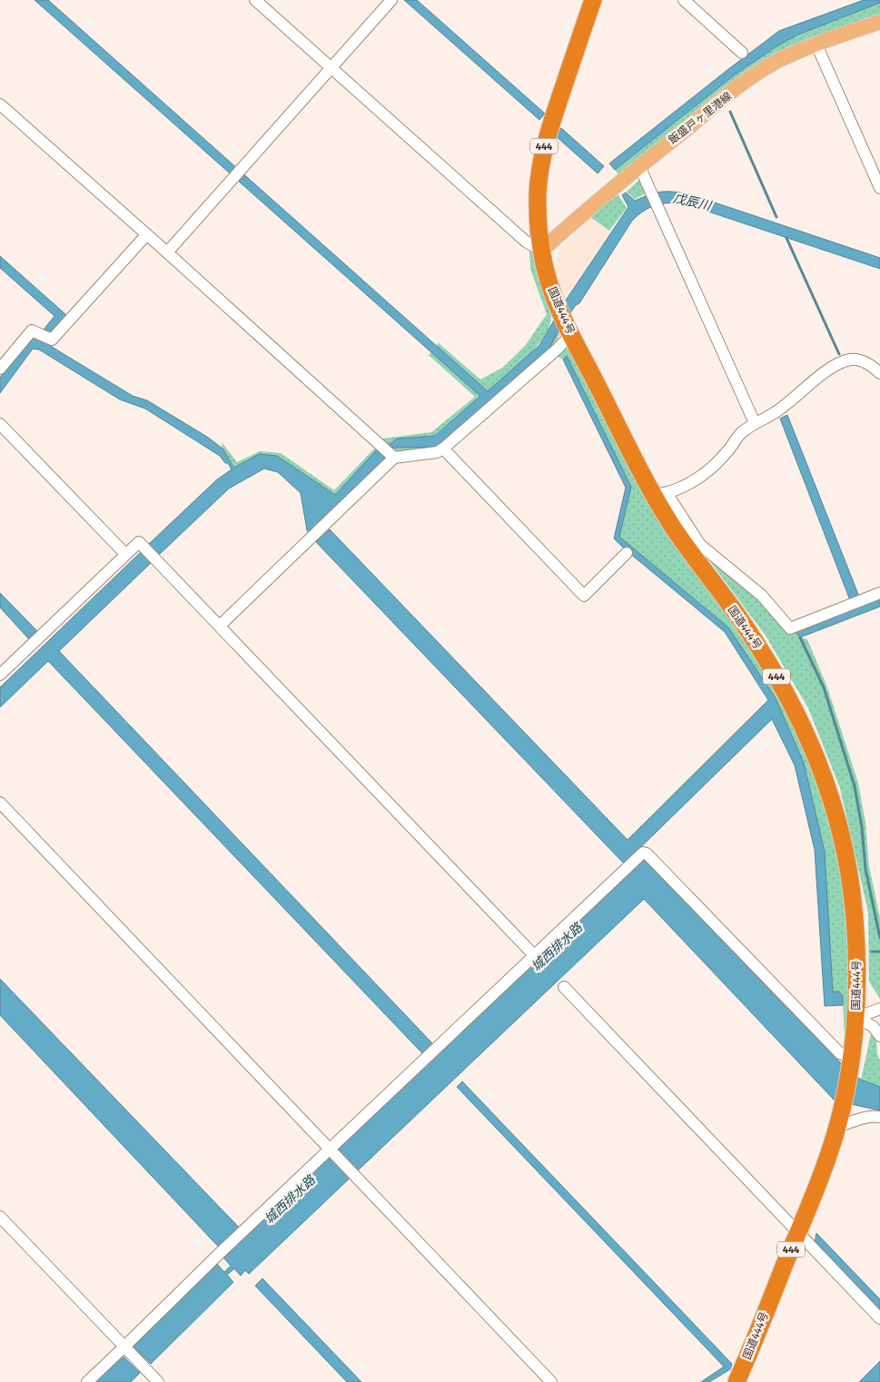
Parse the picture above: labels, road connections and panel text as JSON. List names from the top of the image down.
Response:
{
  "streets": {
    "highway": ["444", "国道444号"],
    "main road": ["飯盛戸ヶ里港線"]
  },
  "crossings": [
    ["飯盛戸ヶ里港線", "国道444号"]
  ],
  "water": ["戊辰川", "城西排水路"]
}
